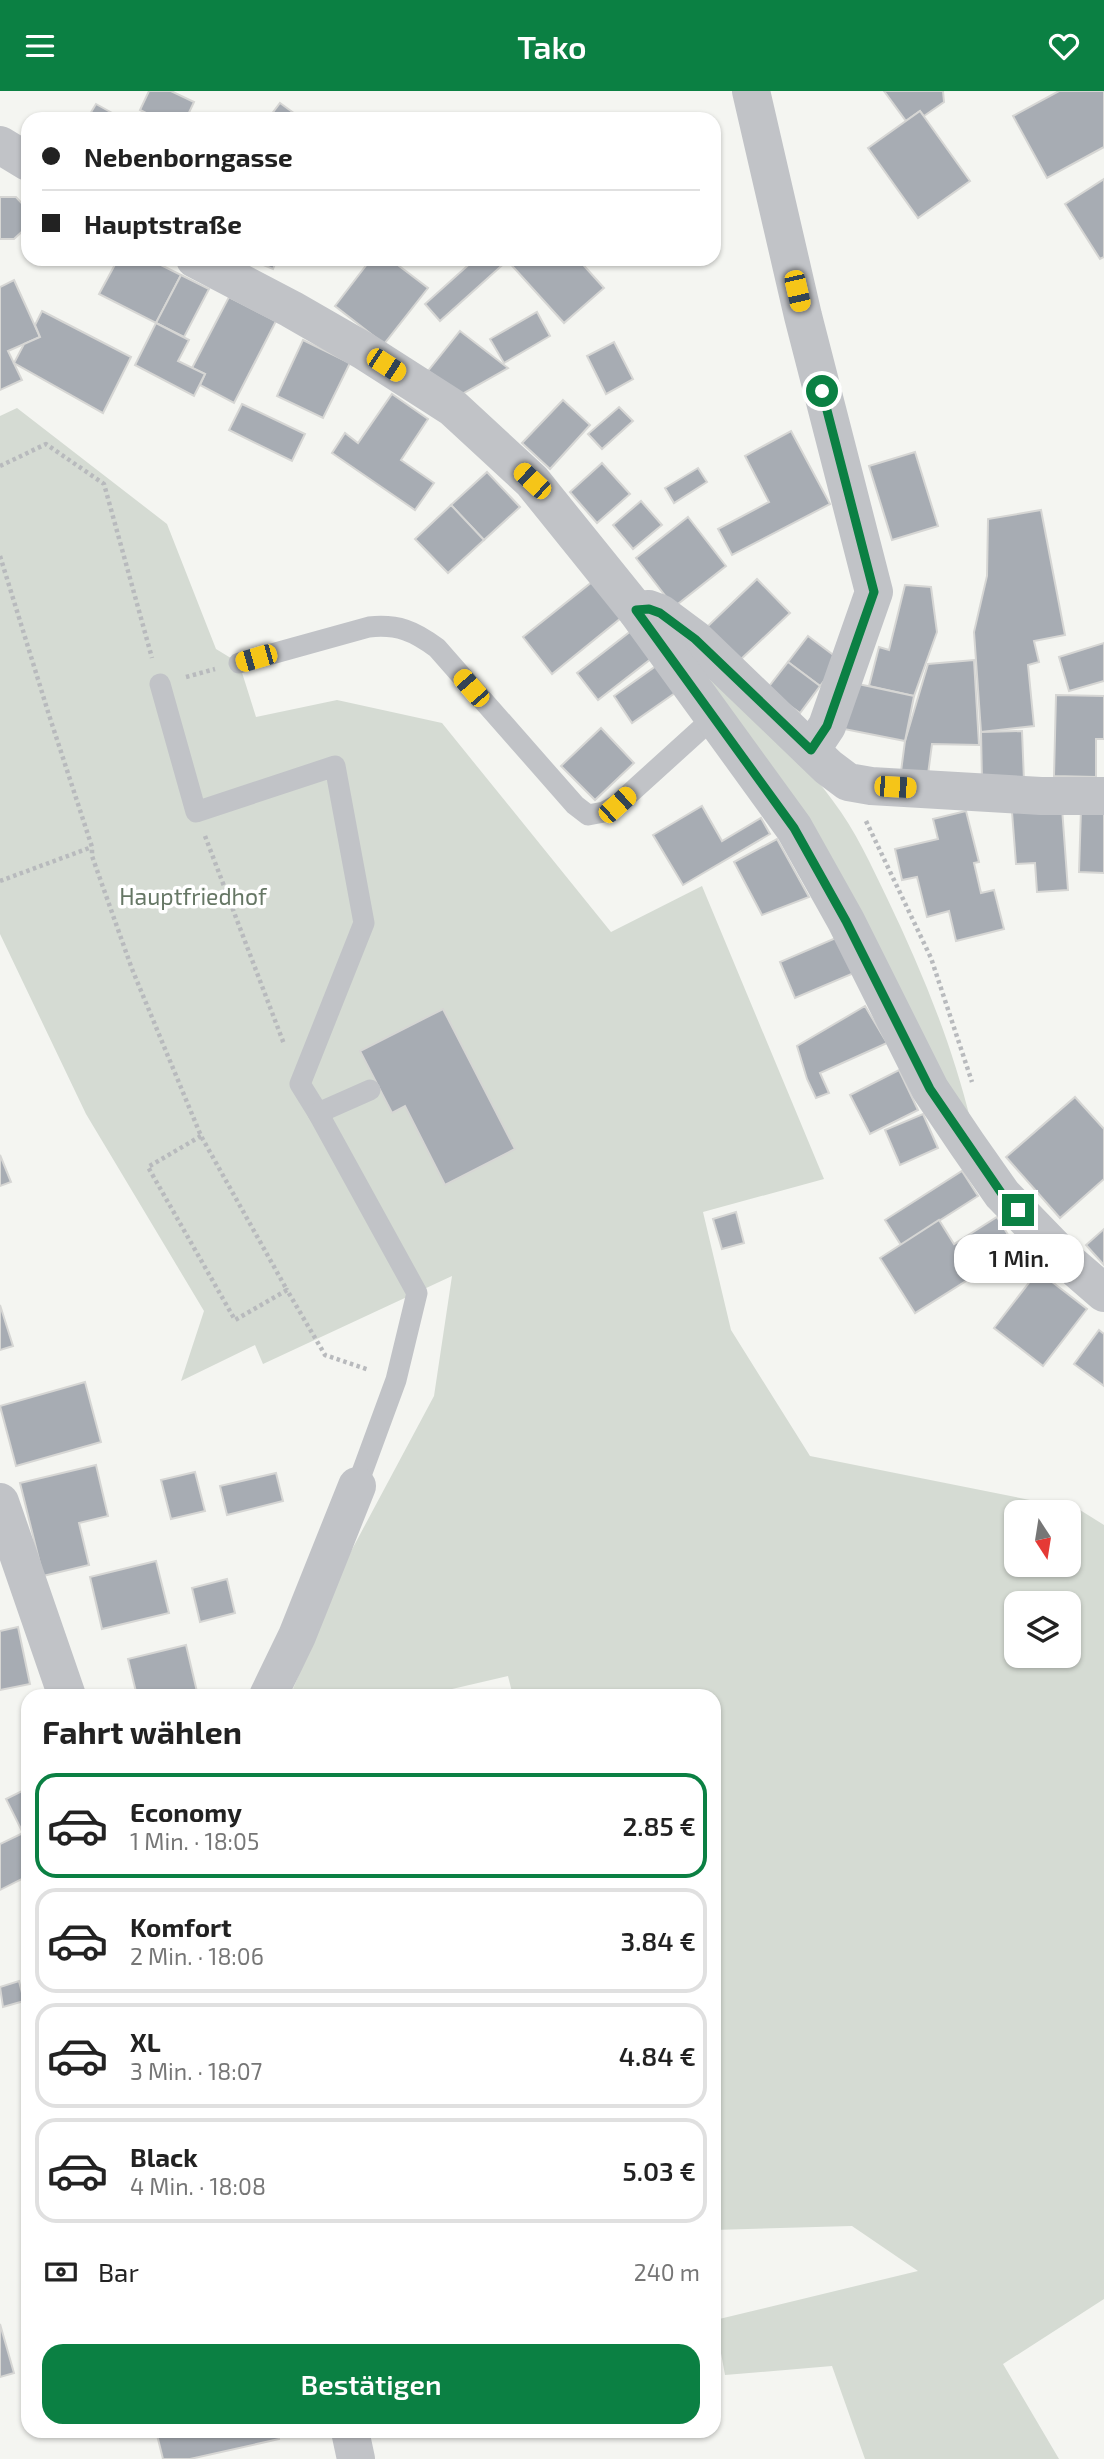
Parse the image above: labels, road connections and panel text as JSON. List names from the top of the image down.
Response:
{
  "parks": ["Hauptfriedhof"],
  "north": "bottom",
  "page": {
    "header": "Tako",
    "banner": ["Nebenborngasse", "Hauptstraße"],
    "bubble": "1 Min.",
    "heading": "Fahrt wählen",
    "list": [
      {
        "name": "Economy",
        "note": "1 Min. · 18:05",
        "value": "2.85 €"
      },
      {
        "name": "Komfort",
        "note": "2 Min. · 18:06",
        "value": "3.84 €"
      },
      {
        "name": "XL",
        "note": "3 Min. · 18:07",
        "value": "4.84 €"
      },
      {
        "name": "Black",
        "note": "4 Min. · 18:08",
        "value": "5.03 €"
      }
    ],
    "pay": ["Bar", "240 m"],
    "buttons": "Bestätigen"
  }
}
